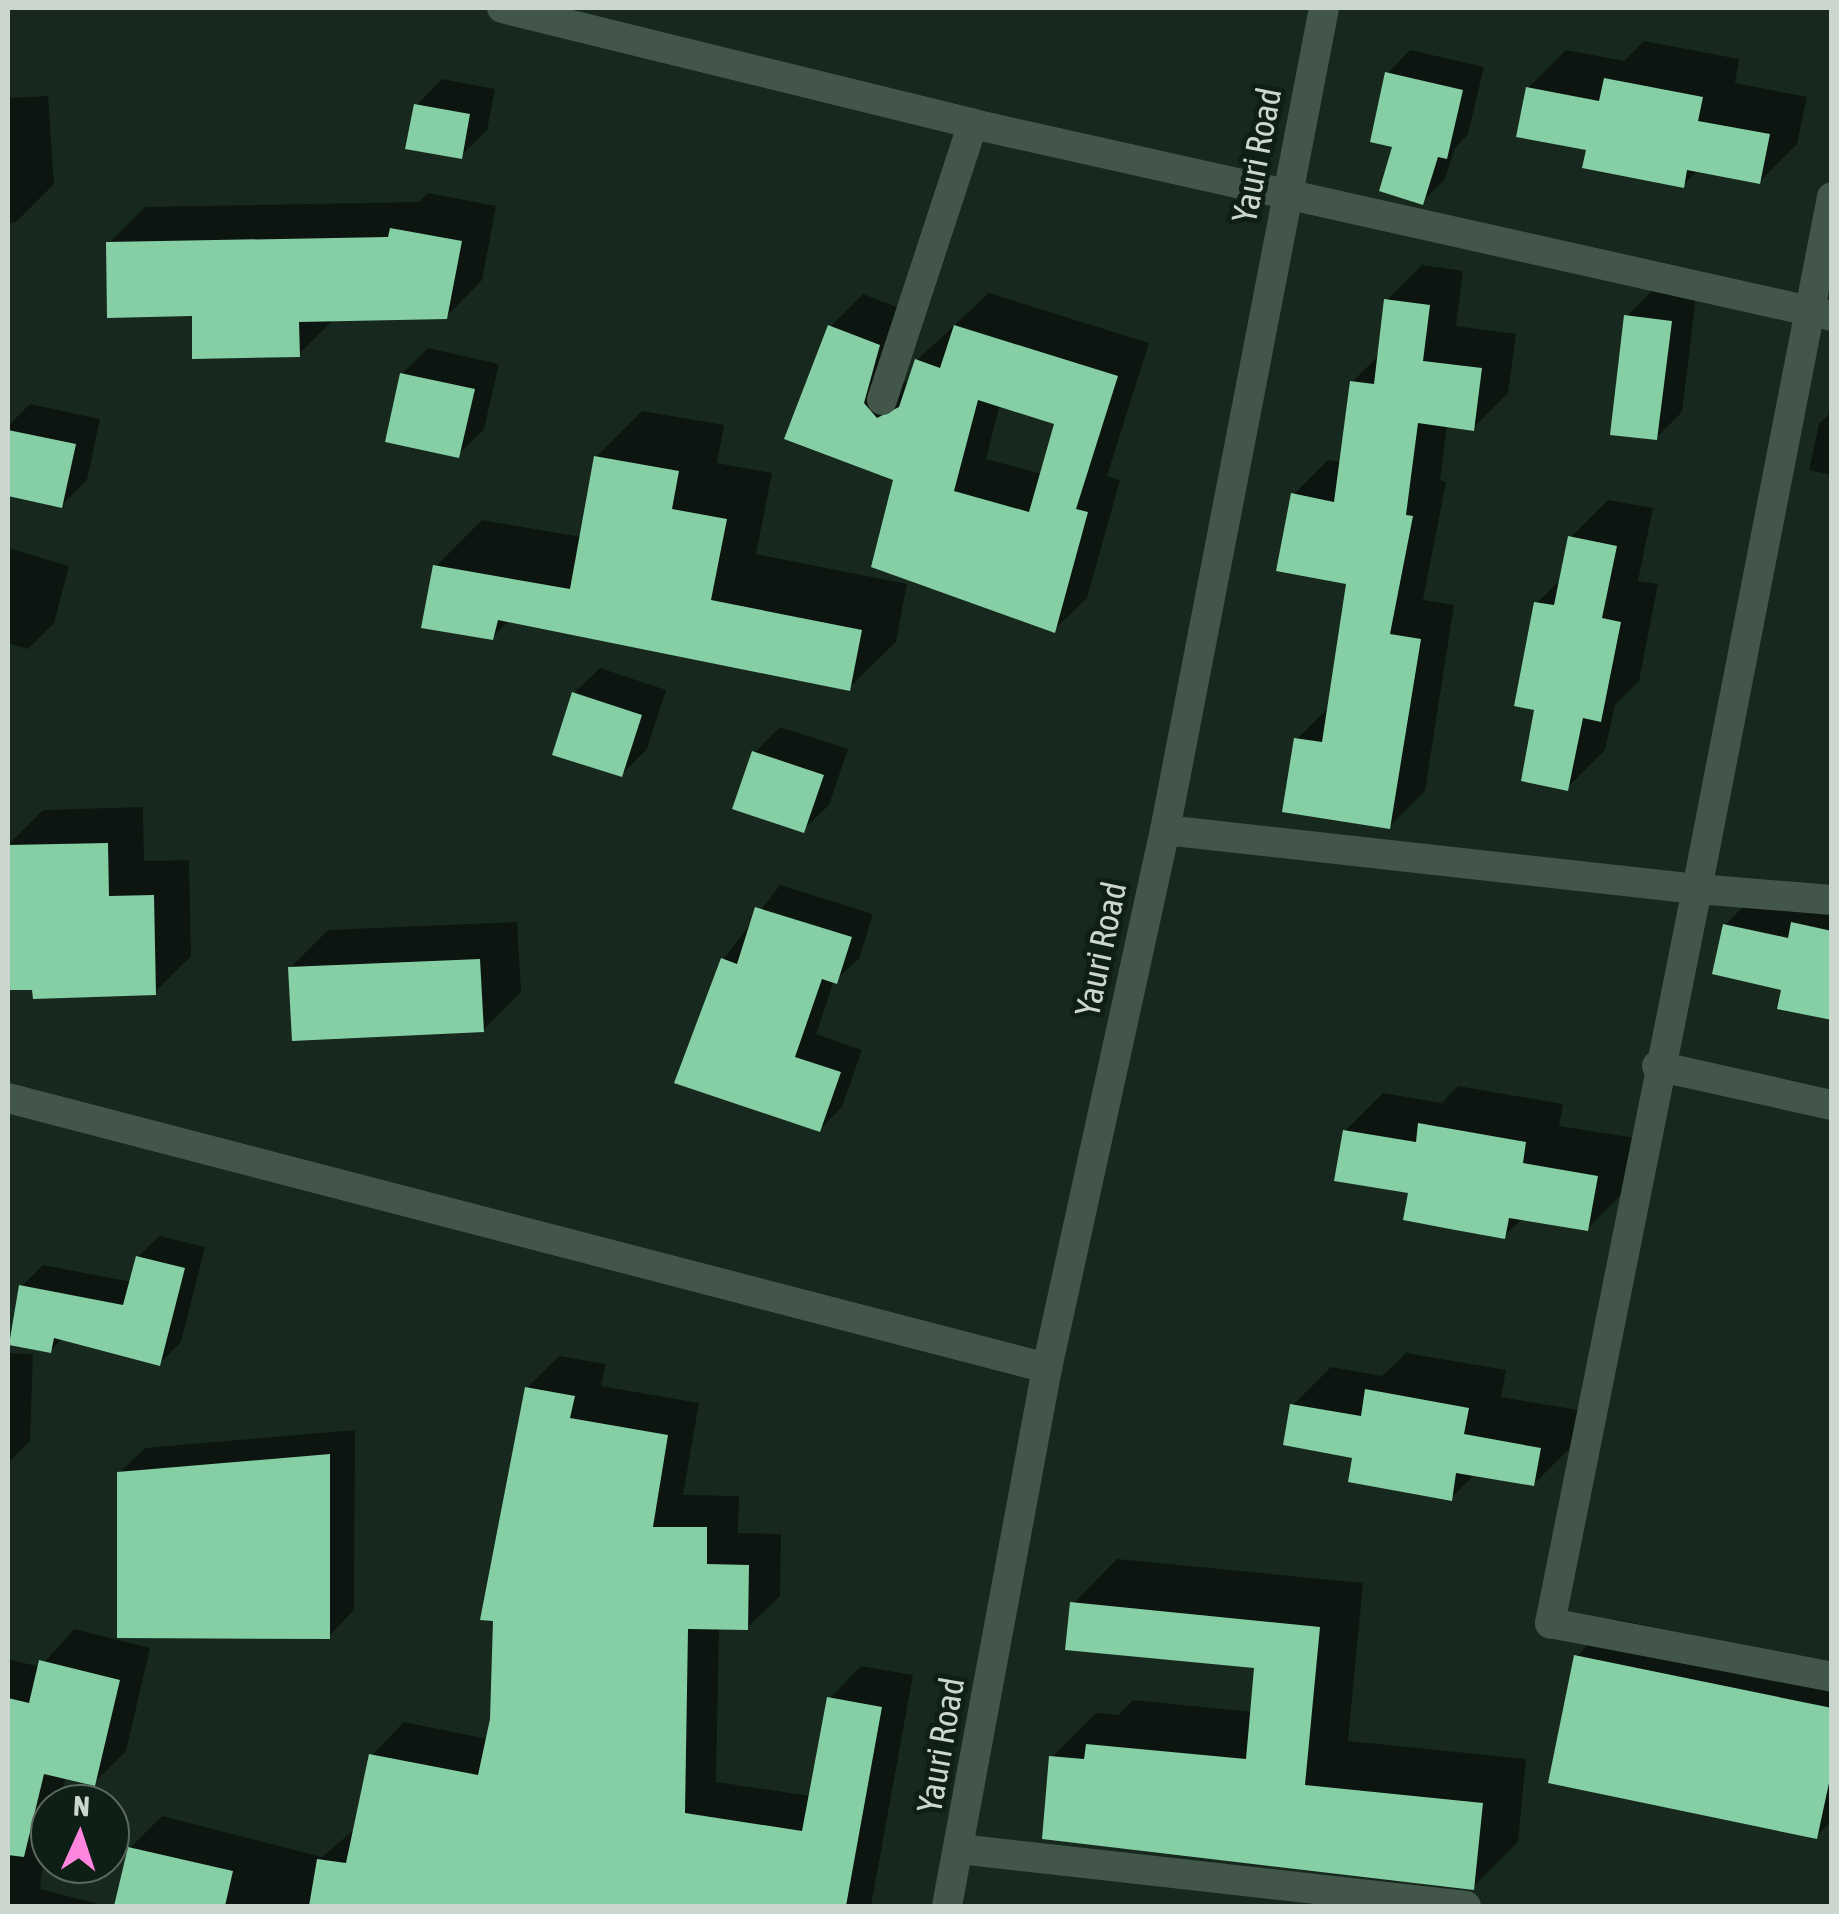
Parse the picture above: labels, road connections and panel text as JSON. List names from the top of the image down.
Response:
{
  "streets": {
    "street": ["Yauri Road"]
  },
  "north": "top"
}
